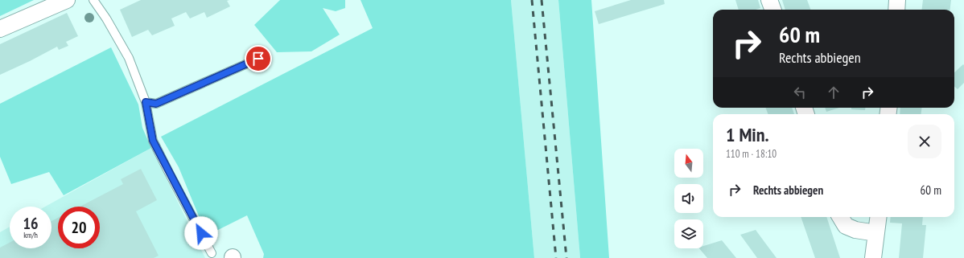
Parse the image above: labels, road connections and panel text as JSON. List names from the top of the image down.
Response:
{
  "north": "top",
  "page": {
    "turn": ["60 m", "Rechts abbiegen"],
    "heading": ["1 Min.", "110 m · 18:10"],
    "list": [
      {
        "name": "Rechts abbiegen",
        "value": "60 m"
      }
    ],
    "speed": "16 km/h",
    "limit": "20"
  }
}
